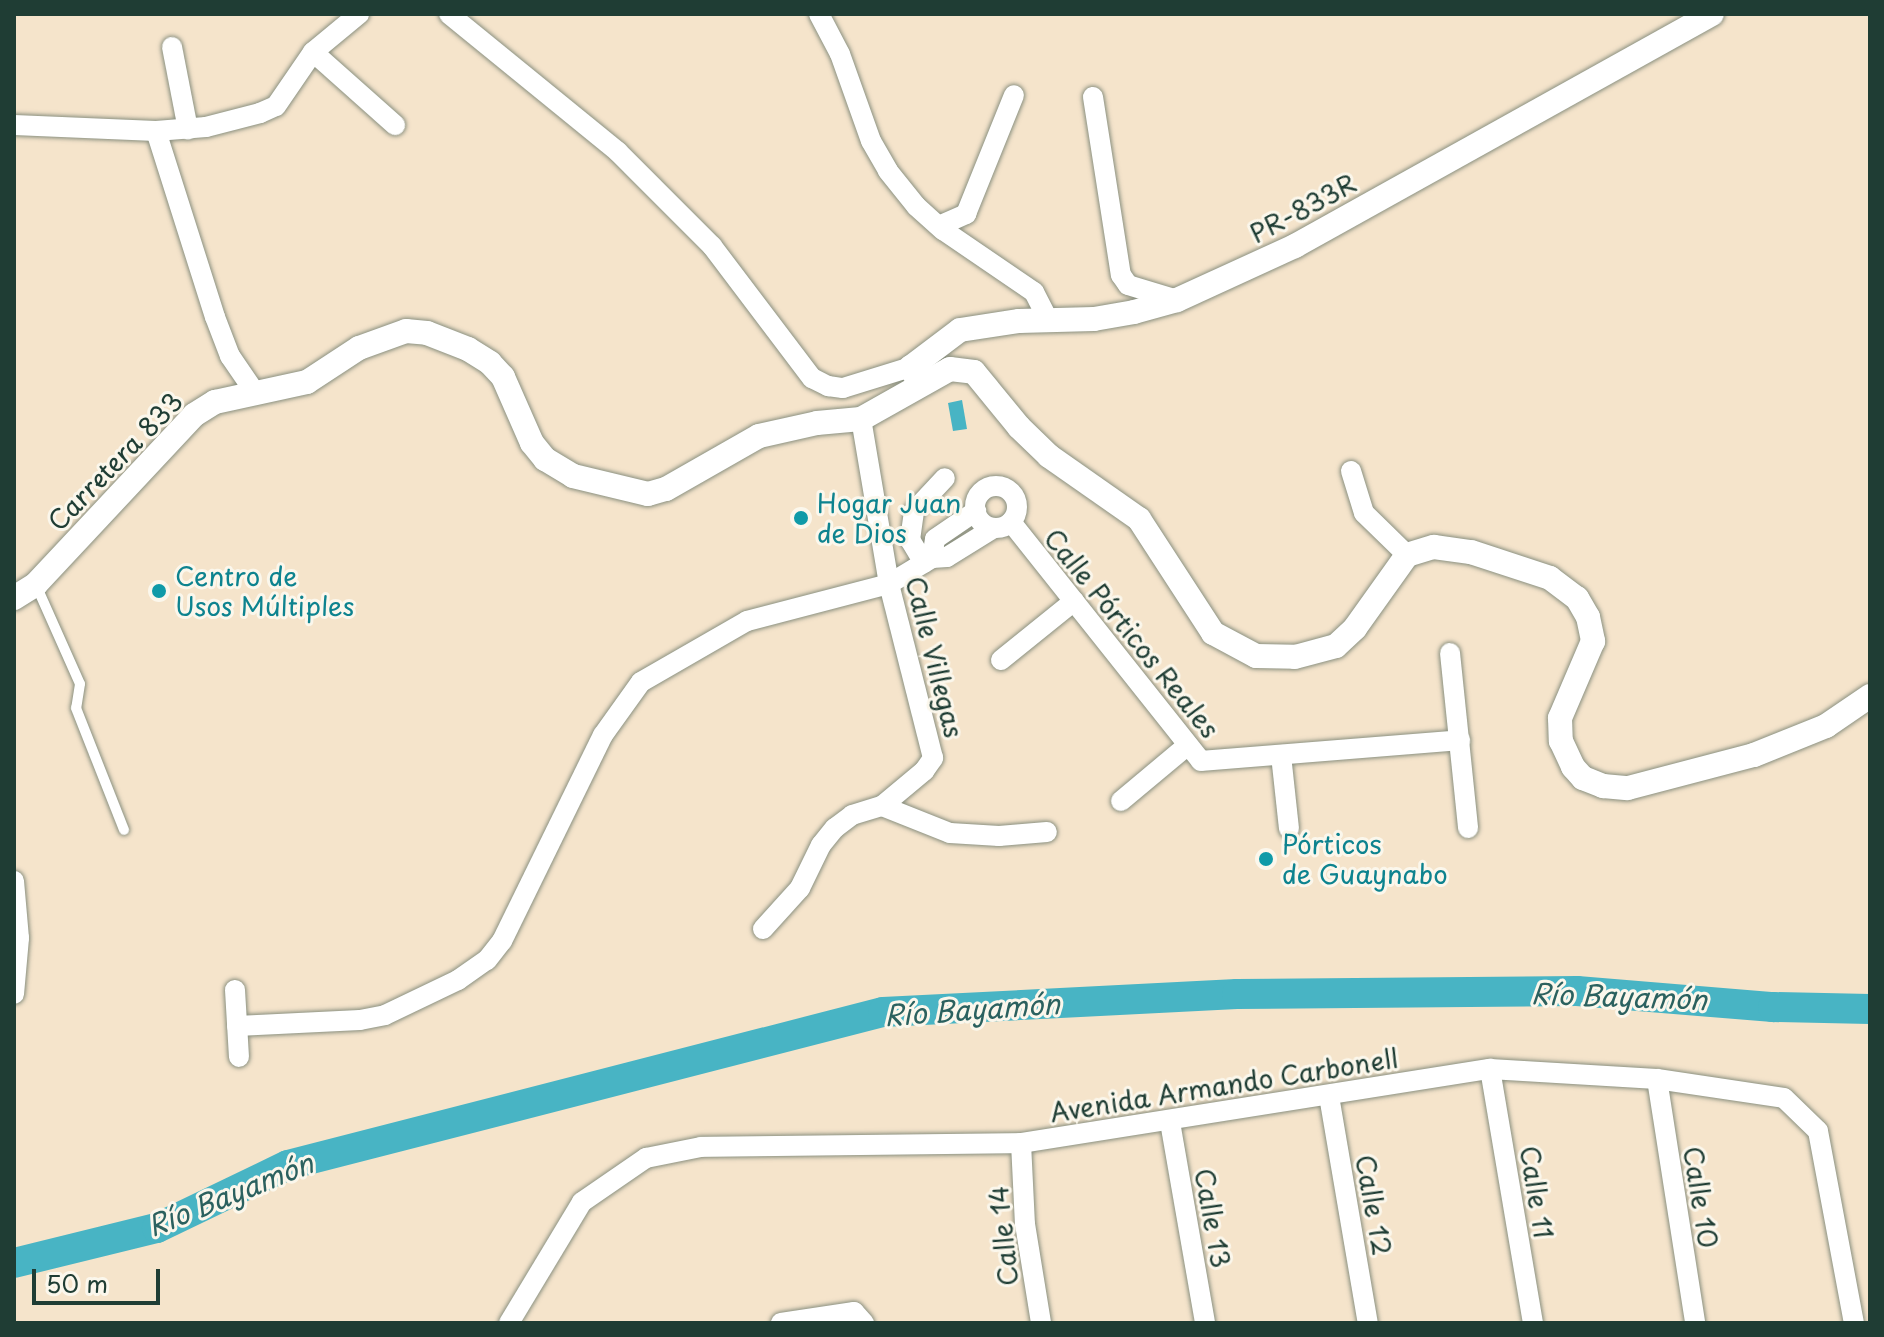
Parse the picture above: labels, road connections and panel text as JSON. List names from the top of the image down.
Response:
{
  "streets": {
    "street": [
      "PR-833R",
      "Carretera 833",
      "Calle Pórticos Reales",
      "Calle Villegas",
      "Avenida Armando Carbonell",
      "Calle 11",
      "Calle 10",
      "Calle 12",
      "Calle 13",
      "Calle 14"
    ]
  },
  "crossings": [
    ["PR-833R", "Carretera 833"],
    ["Carretera 833", "Calle Villegas"],
    ["Avenida Armando Carbonell", "Calle 11"],
    ["Avenida Armando Carbonell", "Calle 10"],
    ["Avenida Armando Carbonell", "Calle 12"],
    ["Avenida Armando Carbonell", "Calle 13"],
    ["Avenida Armando Carbonell", "Calle 14"]
  ],
  "water": ["Río Bayamón"],
  "places": ["Hogar Juan de Dios", "Centro de Usos Múltiples", "Pórticos de Guaynabo"],
  "scale_bar": "50 m"
}
